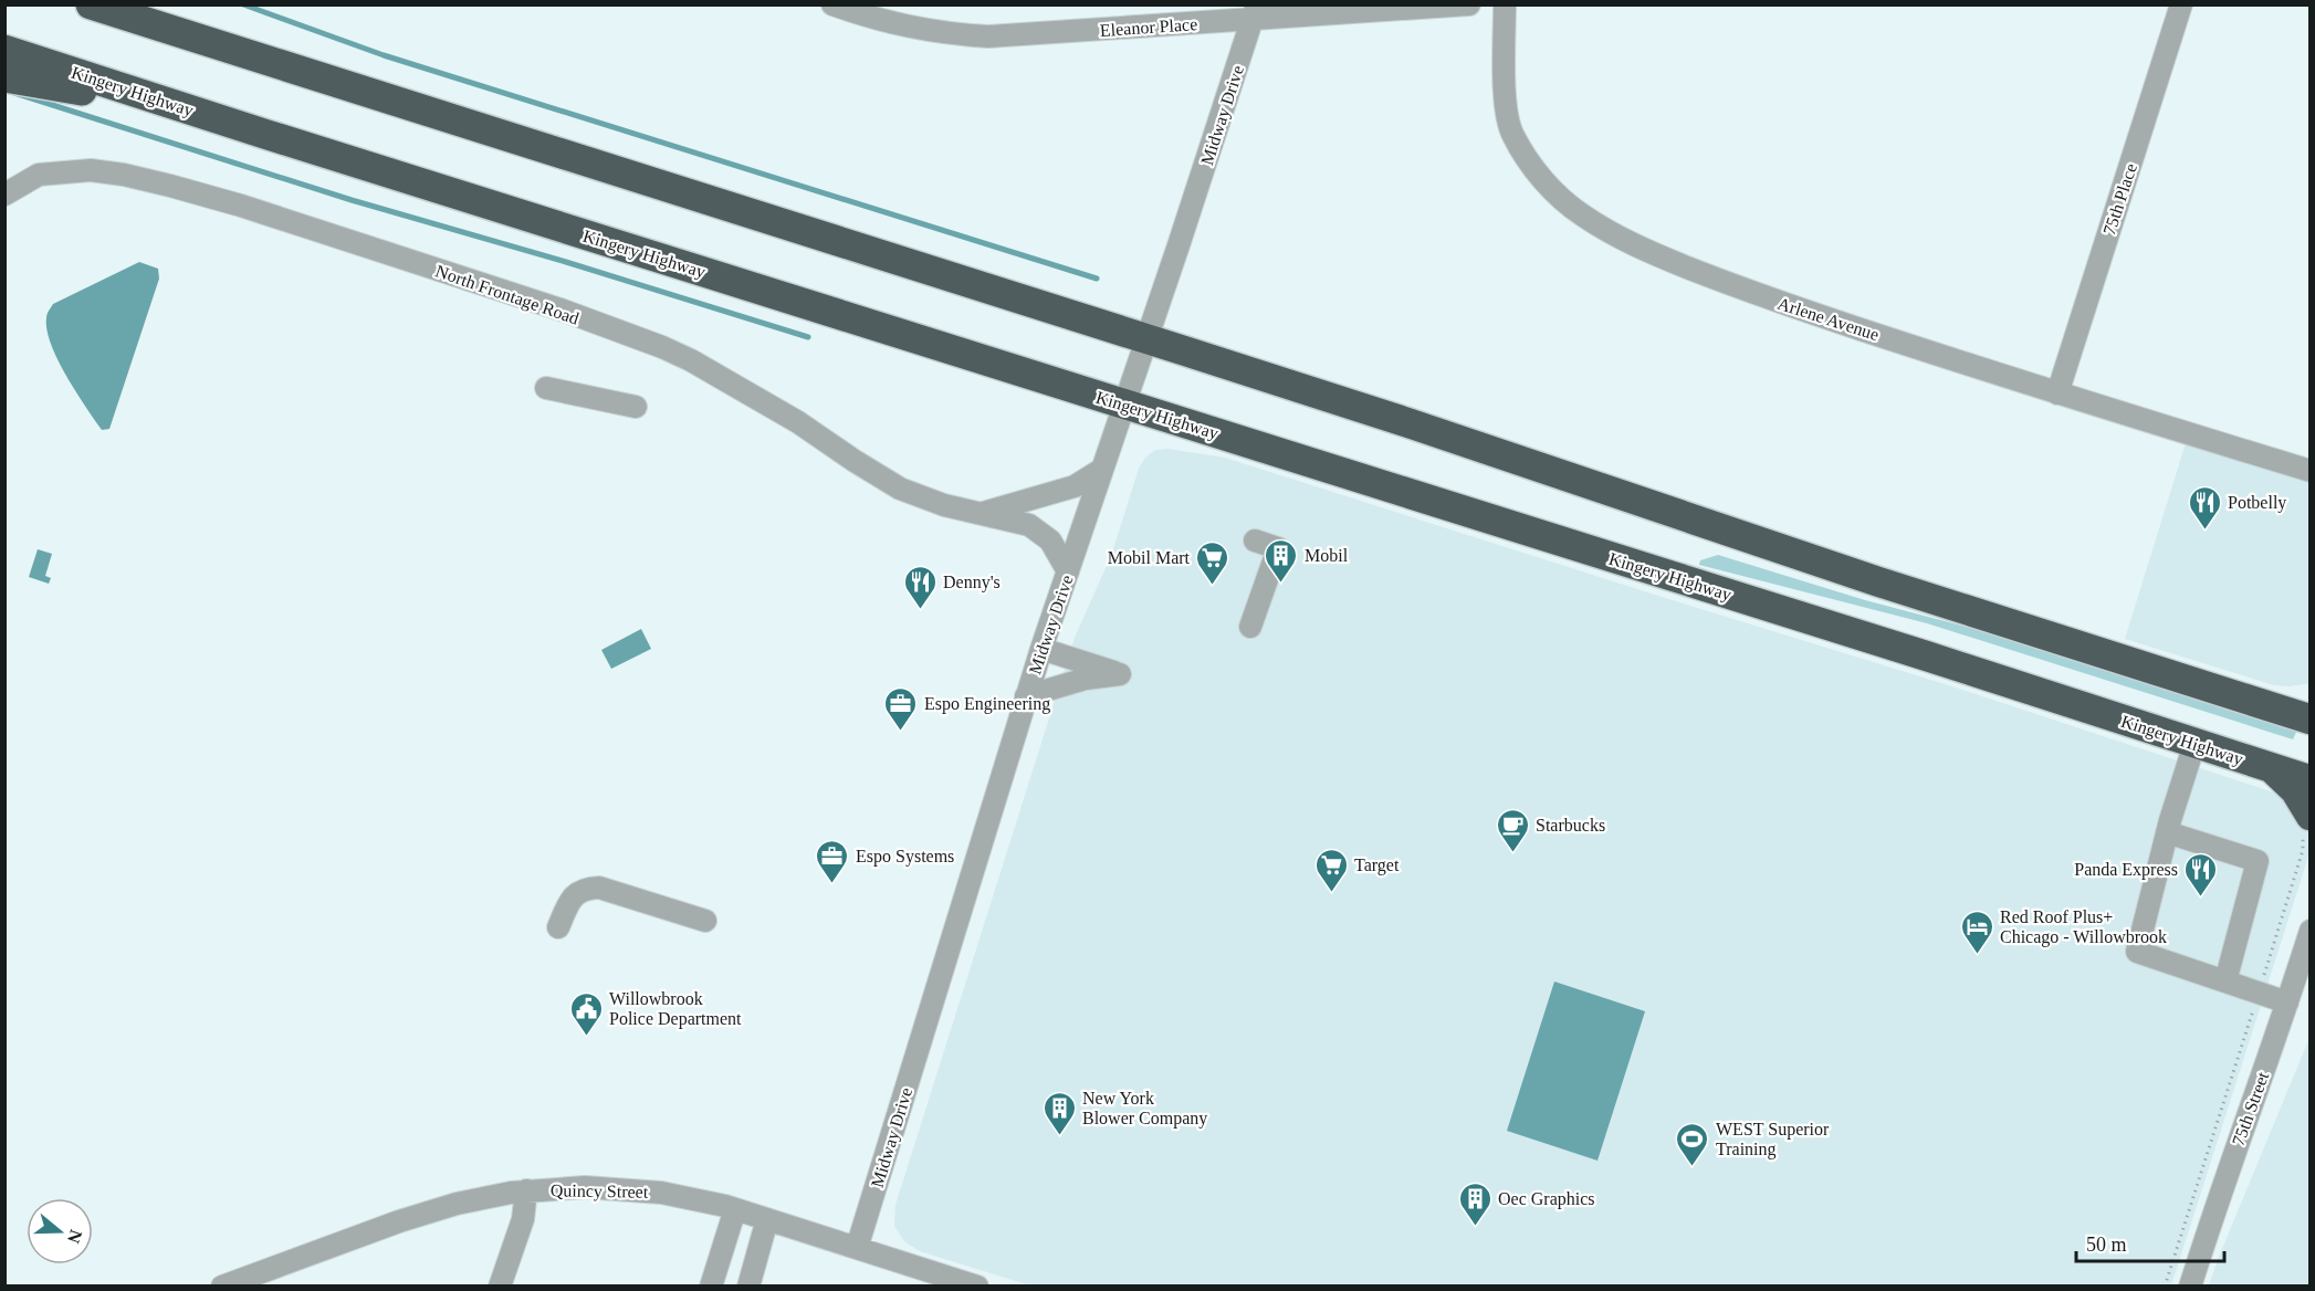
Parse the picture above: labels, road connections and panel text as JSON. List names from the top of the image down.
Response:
{
  "streets": {
    "highway": ["Kingery Highway"],
    "street": [
      "Eleanor Place",
      "Midway Drive",
      "75th Place",
      "North Frontage Road",
      "Arlene Avenue",
      "75th Street",
      "Quincy Street"
    ]
  },
  "crossings": [
    ["Eleanor Place", "Midway Drive"],
    ["Kingery Highway", "Midway Drive"],
    ["Midway Drive", "North Frontage Road"],
    ["Midway Drive", "Quincy Street"],
    ["75th Place", "Arlene Avenue"]
  ],
  "places": {
    "restaurant": ["Potbelly", "Denny's", "Panda Express"],
    "building": ["Mobil", "New York Blower Company", "Oec Graphics"],
    "supermarket": ["Mobil Mart", "Target"],
    "office": ["Espo Engineering", "Espo Systems"],
    "cafe": ["Starbucks"],
    "hotel": ["Red Roof Plus+ Chicago - Willowbrook"],
    "public building": ["Willowbrook Police Department"],
    "sports": ["WEST Superior Training"]
  },
  "scale_bar": "50 m",
  "north": "right"
}
